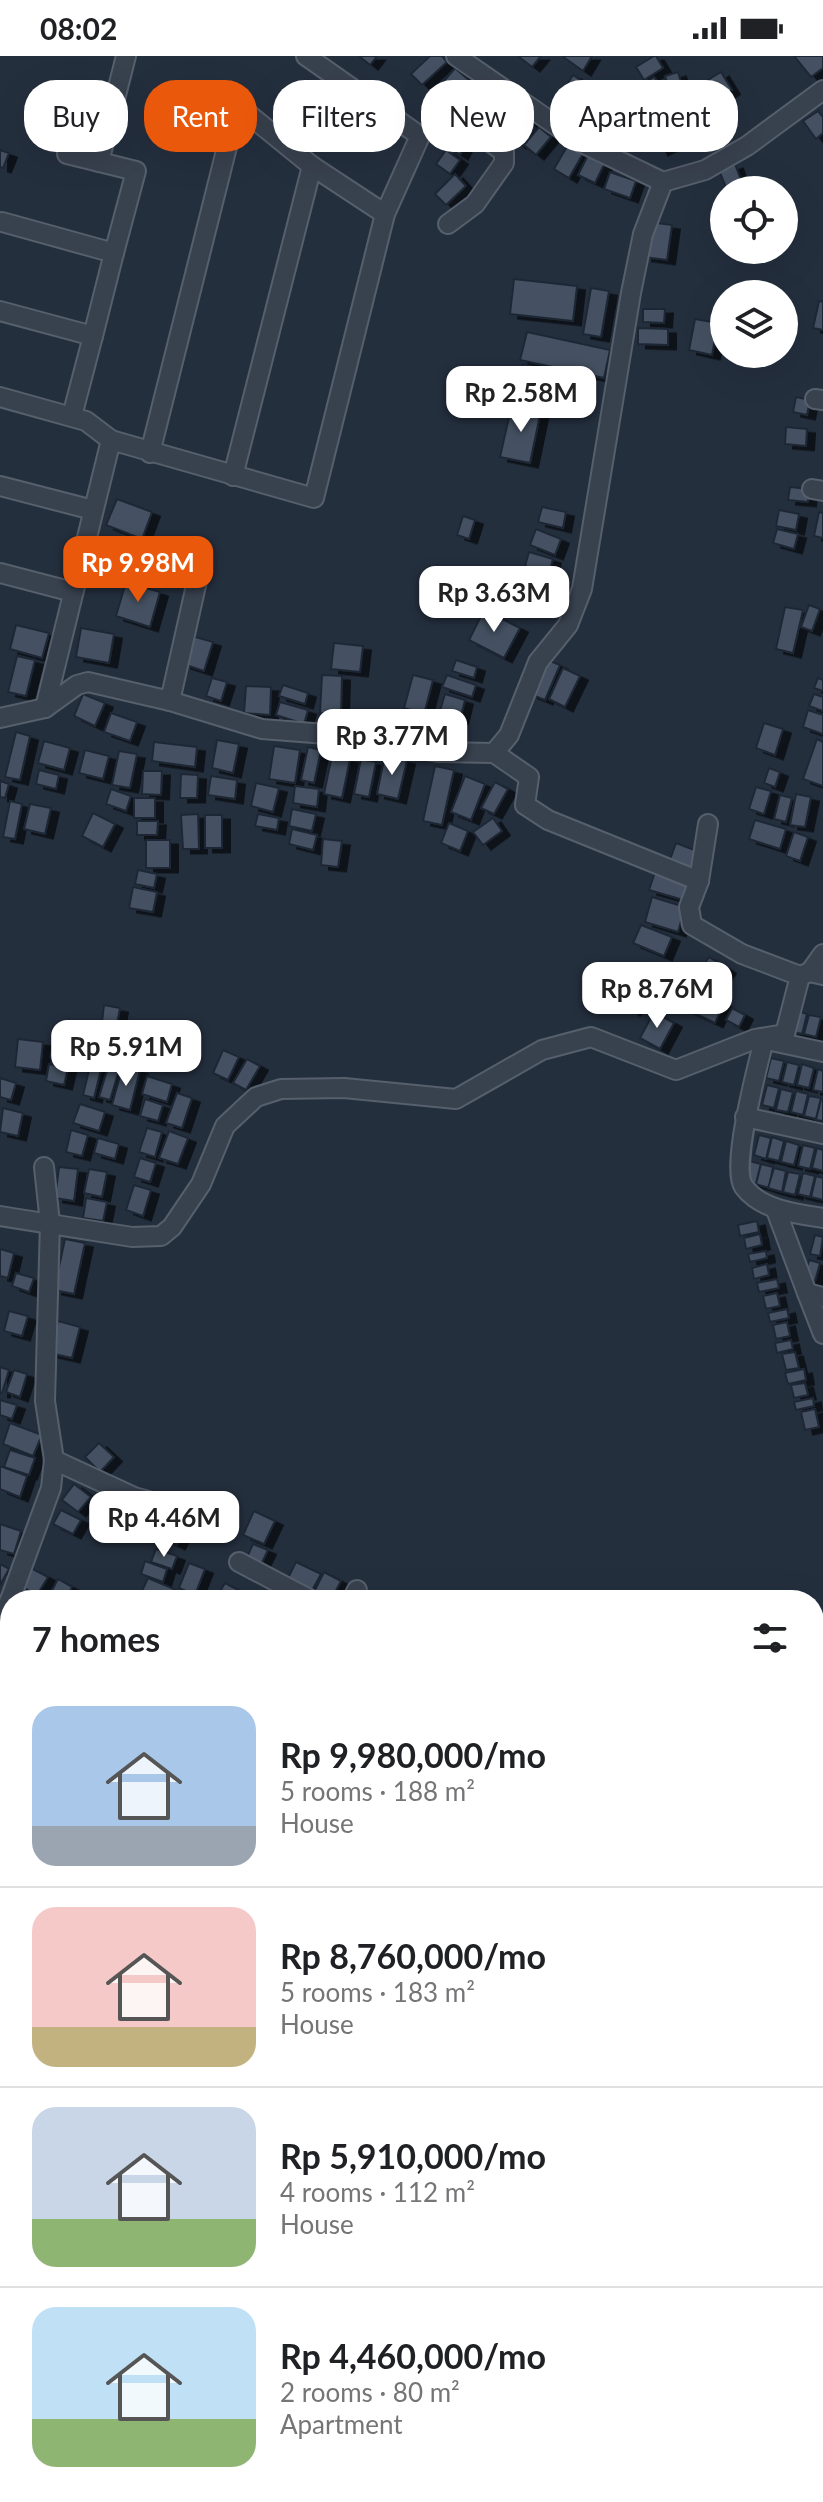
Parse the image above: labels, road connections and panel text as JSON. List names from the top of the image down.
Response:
{
  "page": {
    "status": "08:02",
    "chip": [
      "Buy",
      "Rent",
      "Filters",
      "New",
      "Apartment"
    ],
    "price": [
      "Rp 2.58M",
      "Rp 9.98M",
      "Rp 3.63M",
      "Rp 3.77M",
      "Rp 8.76M",
      "Rp 5.91M",
      "Rp 4.46M"
    ],
    "heading": "7 homes",
    "list": [
      {
        "name": "Rp 9,980,000/mo",
        "note": "5 rooms · 188 m² · House"
      },
      {
        "name": "Rp 8,760,000/mo",
        "note": "5 rooms · 183 m² · House"
      },
      {
        "name": "Rp 5,910,000/mo",
        "note": "4 rooms · 112 m² · House"
      },
      {
        "name": "Rp 4,460,000/mo",
        "note": "2 rooms · 80 m² · Apartment"
      }
    ]
  }
}
